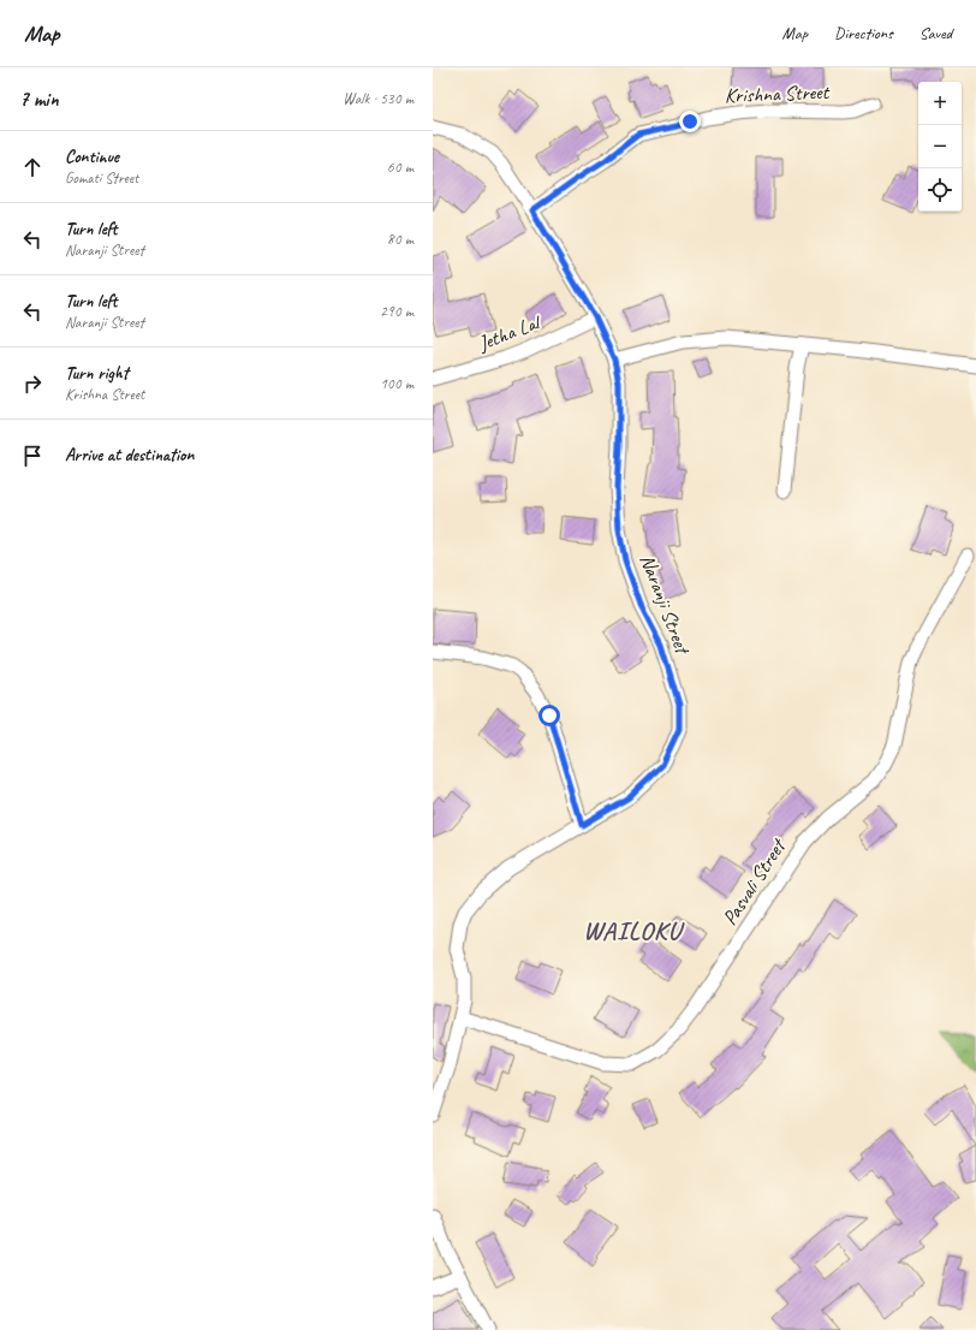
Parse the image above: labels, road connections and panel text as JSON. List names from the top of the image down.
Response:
{
  "streets": {
    "street": [
      "Krishna Street",
      "Jetha Lal",
      "Naranji Street",
      "Pasvali Street"
    ]
  },
  "crossings": [
    ["Krishna Street", "Naranji Street"],
    ["Jetha Lal", "Naranji Street"],
    ["Naranji Street", "Pasvali Street"]
  ],
  "districts": ["WAILOKU"],
  "page": {
    "header": "Map",
    "nav": ["Map", "Directions", "Saved"],
    "heading": ["7 min", "Walk · 530 m"],
    "map_buttons": ["+", "−"],
    "list": [
      ["Continue", "Gomati Street", "60 m"],
      ["Turn left", "Naranji Street", "80 m"],
      ["Turn left", "Naranji Street", "290 m"],
      ["Turn right", "Krishna Street", "100 m"],
      "Arrive at destination"
    ]
  }
}
